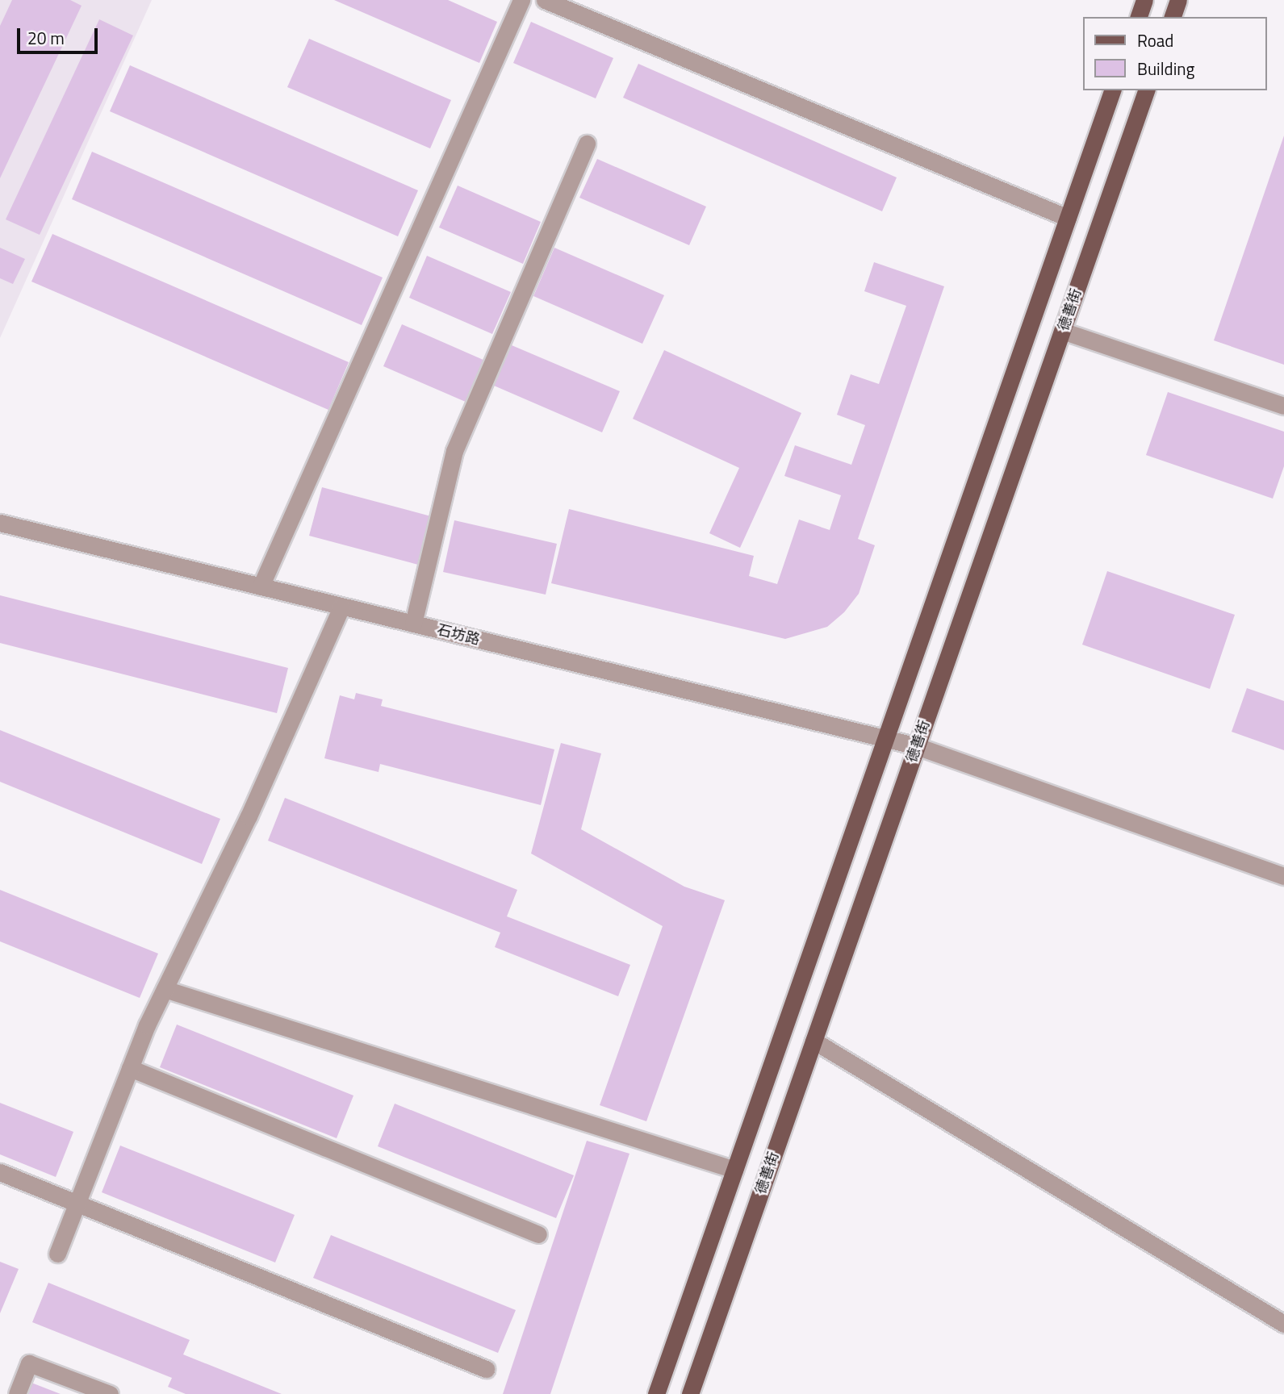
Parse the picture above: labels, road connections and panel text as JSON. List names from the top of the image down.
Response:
{
  "streets": {
    "main road": ["德善街"],
    "street": ["石坊路"]
  },
  "crossings": [
    ["德善街", "石坊路"]
  ],
  "legend": ["Road", "Building"],
  "scale_bar": "20 m"
}
